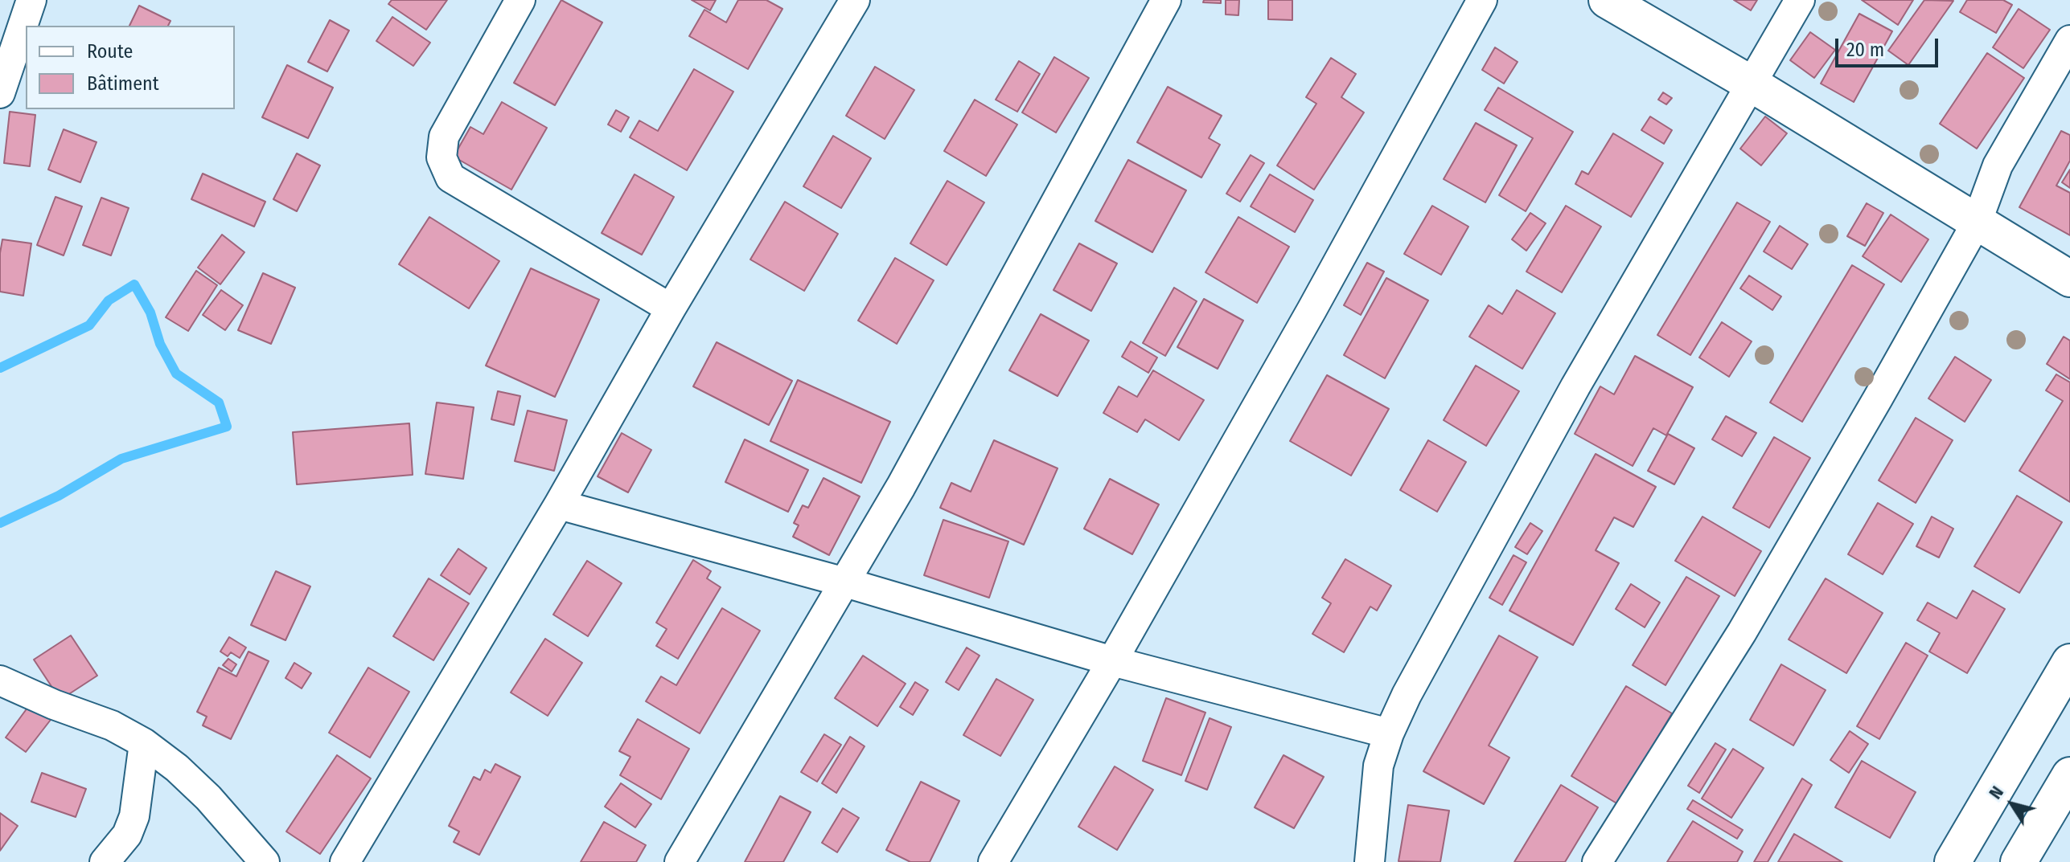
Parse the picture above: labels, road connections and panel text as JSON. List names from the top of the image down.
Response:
{
  "legend": ["Route", "Bâtiment"],
  "scale_bar": "20 m",
  "north": "top left"
}
